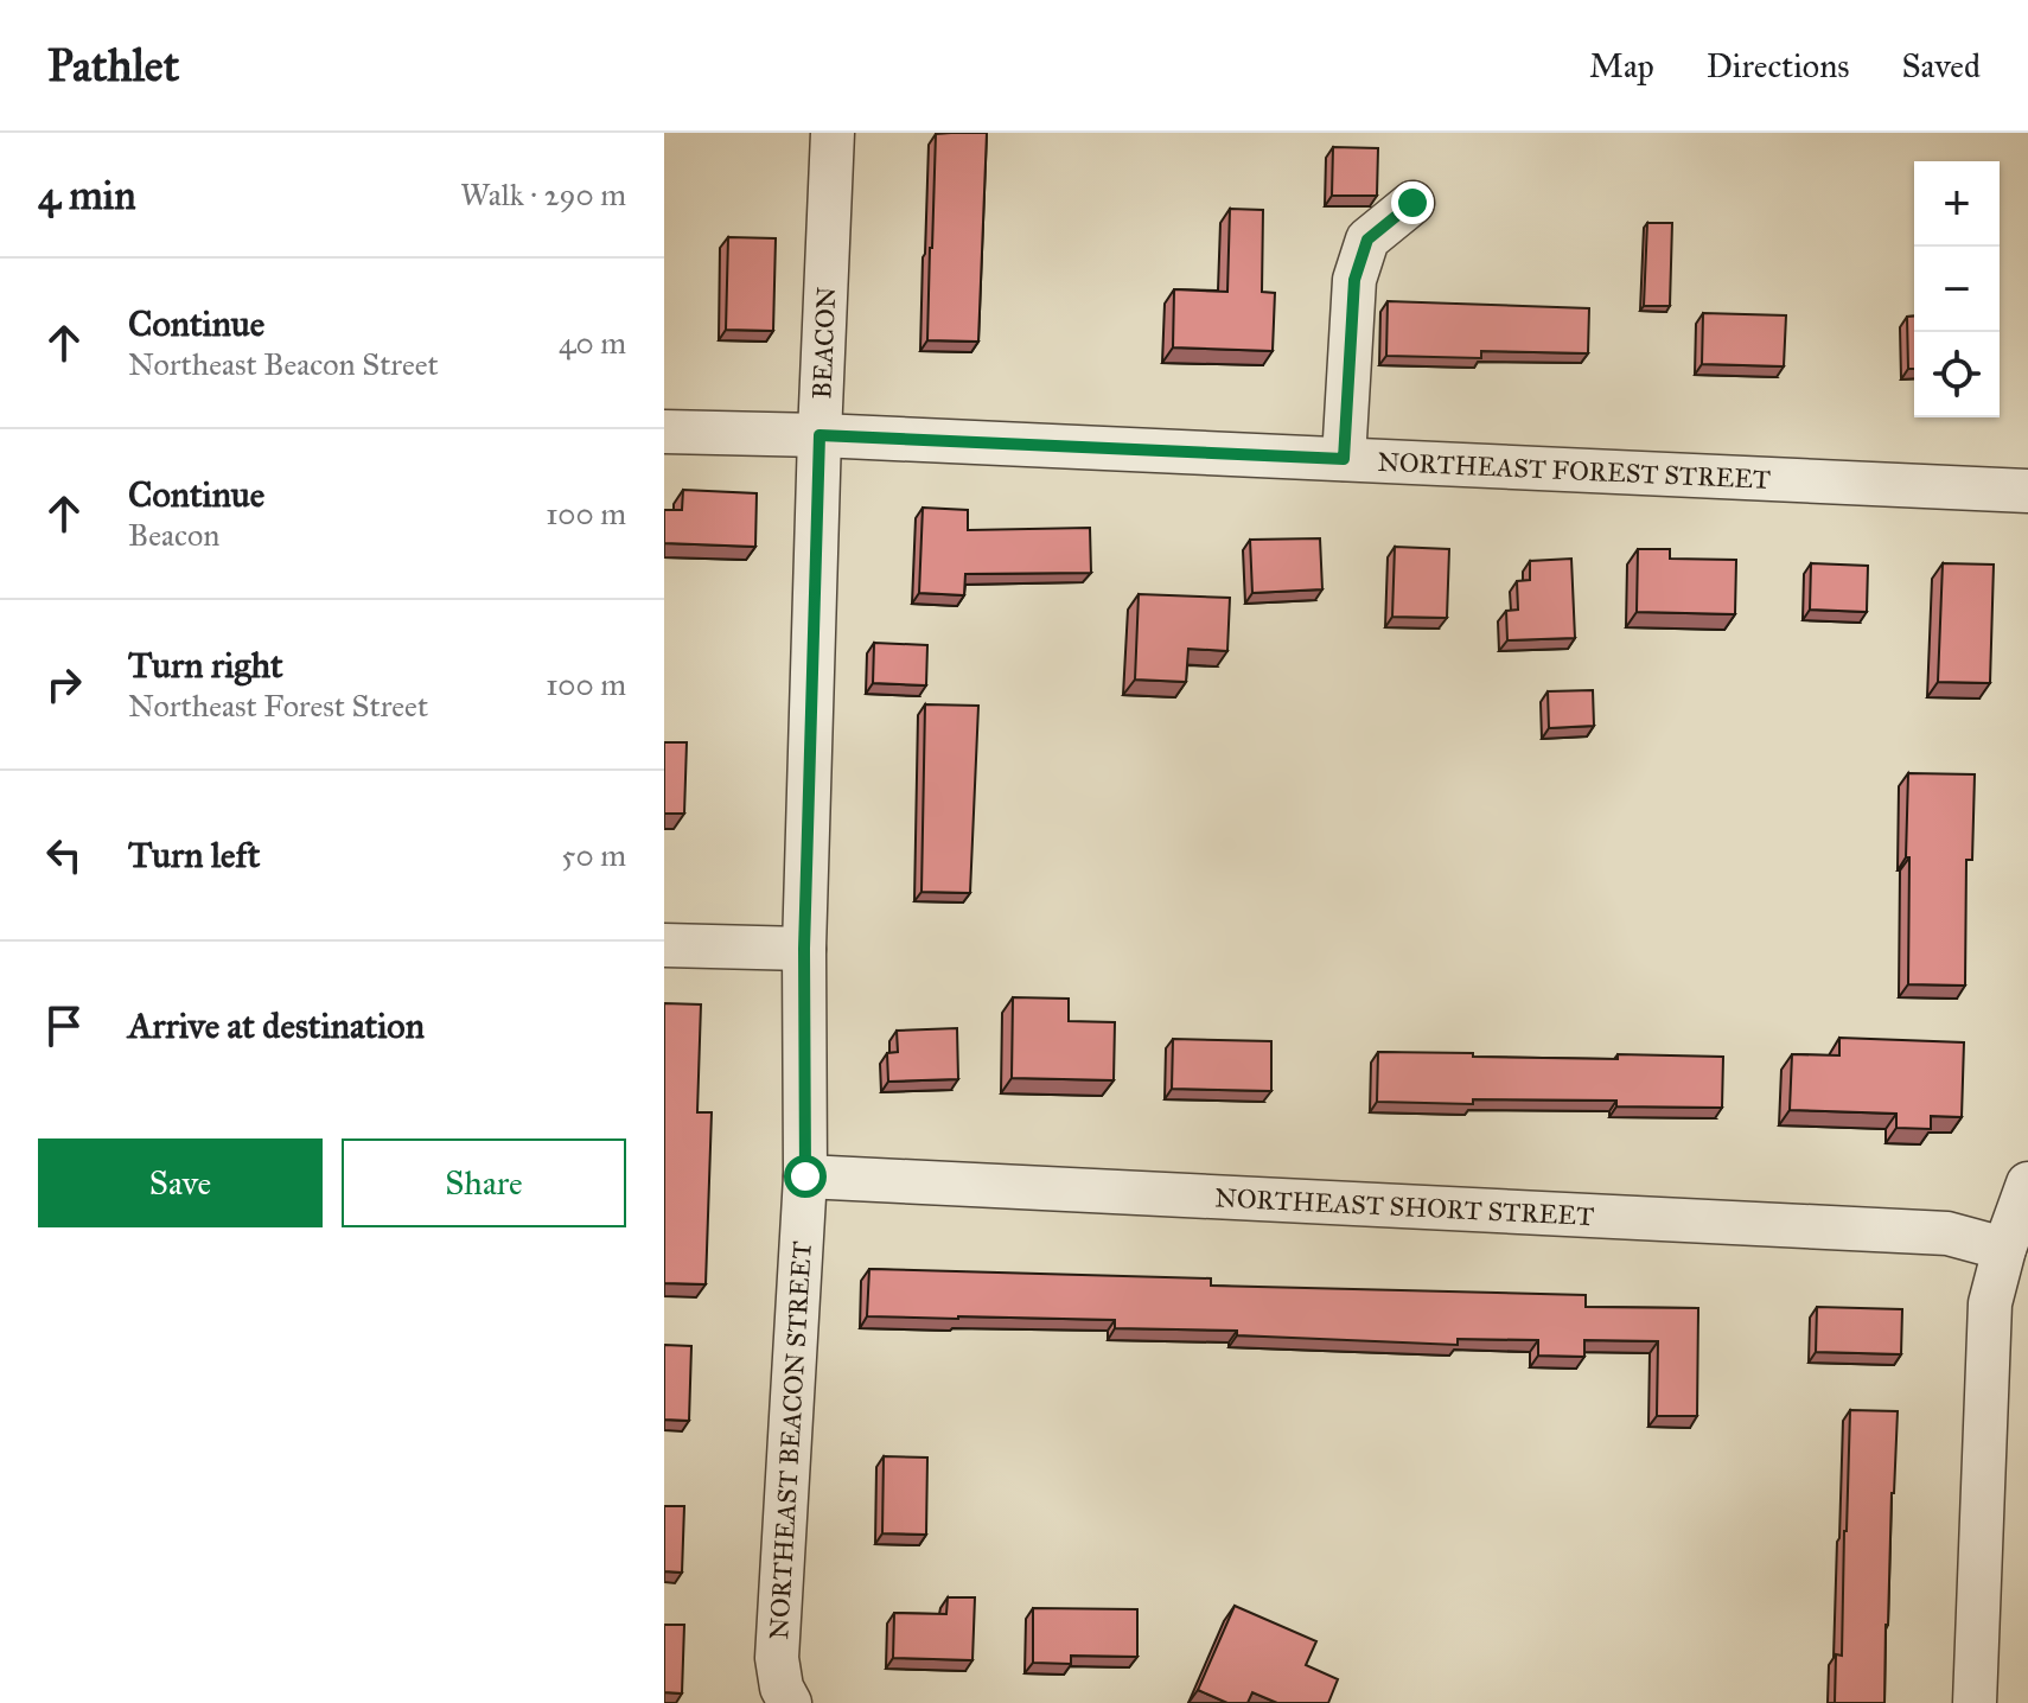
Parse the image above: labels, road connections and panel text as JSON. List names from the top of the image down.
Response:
{
  "streets": {
    "street": [
      "BEACON",
      "NORTHEAST FOREST STREET",
      "NORTHEAST SHORT STREET",
      "NORTHEAST BEACON STREET"
    ]
  },
  "crossings": [
    ["BEACON", "NORTHEAST FOREST STREET"],
    ["BEACON", "NORTHEAST BEACON STREET"],
    ["NORTHEAST SHORT STREET", "NORTHEAST BEACON STREET"]
  ],
  "page": {
    "header": "Pathlet",
    "nav": ["Map", "Directions", "Saved"],
    "heading": ["4 min", "Walk · 290 m"],
    "map_buttons": ["+", "−"],
    "list": [
      ["Continue", "Northeast Beacon Street", "40 m"],
      ["Continue", "Beacon", "100 m"],
      ["Turn right", "Northeast Forest Street", "100 m"],
      ["Turn left", "50 m"],
      "Arrive at destination"
    ],
    "buttons": ["Save", "Share"]
  }
}
